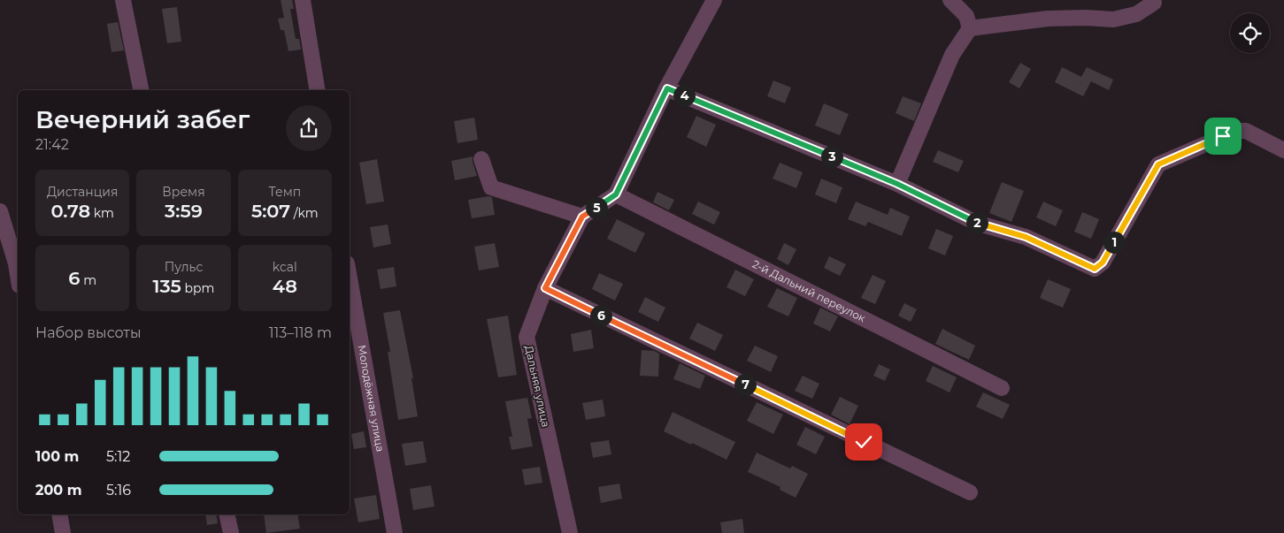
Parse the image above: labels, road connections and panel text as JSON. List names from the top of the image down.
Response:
{
  "streets": {
    "street": ["2-й Дальний переулок", "Дальняя улица", "Молодёжная улица"]
  },
  "crossings": [
    ["2-й Дальний переулок", "Дальняя улица"]
  ],
  "page": {
    "pins": [
      "4",
      "3",
      "5",
      "2",
      "1",
      "6",
      "7"
    ],
    "heading": ["Вечерний забег", "21:42"],
    "stats": [
      ["Дистанция", "0.78 km"],
      ["Время", "3:59"],
      ["Темп", "5:07 /km"],
      ["6 m"],
      ["Пульс", "135 bpm"],
      ["kcal", "48"]
    ],
    "chart": ["Набор высоты", "113–118 m"],
    "list": [
      {
        "name": "100 m",
        "note": "5:12"
      },
      {
        "name": "200 m",
        "note": "5:16"
      }
    ]
  }
}
